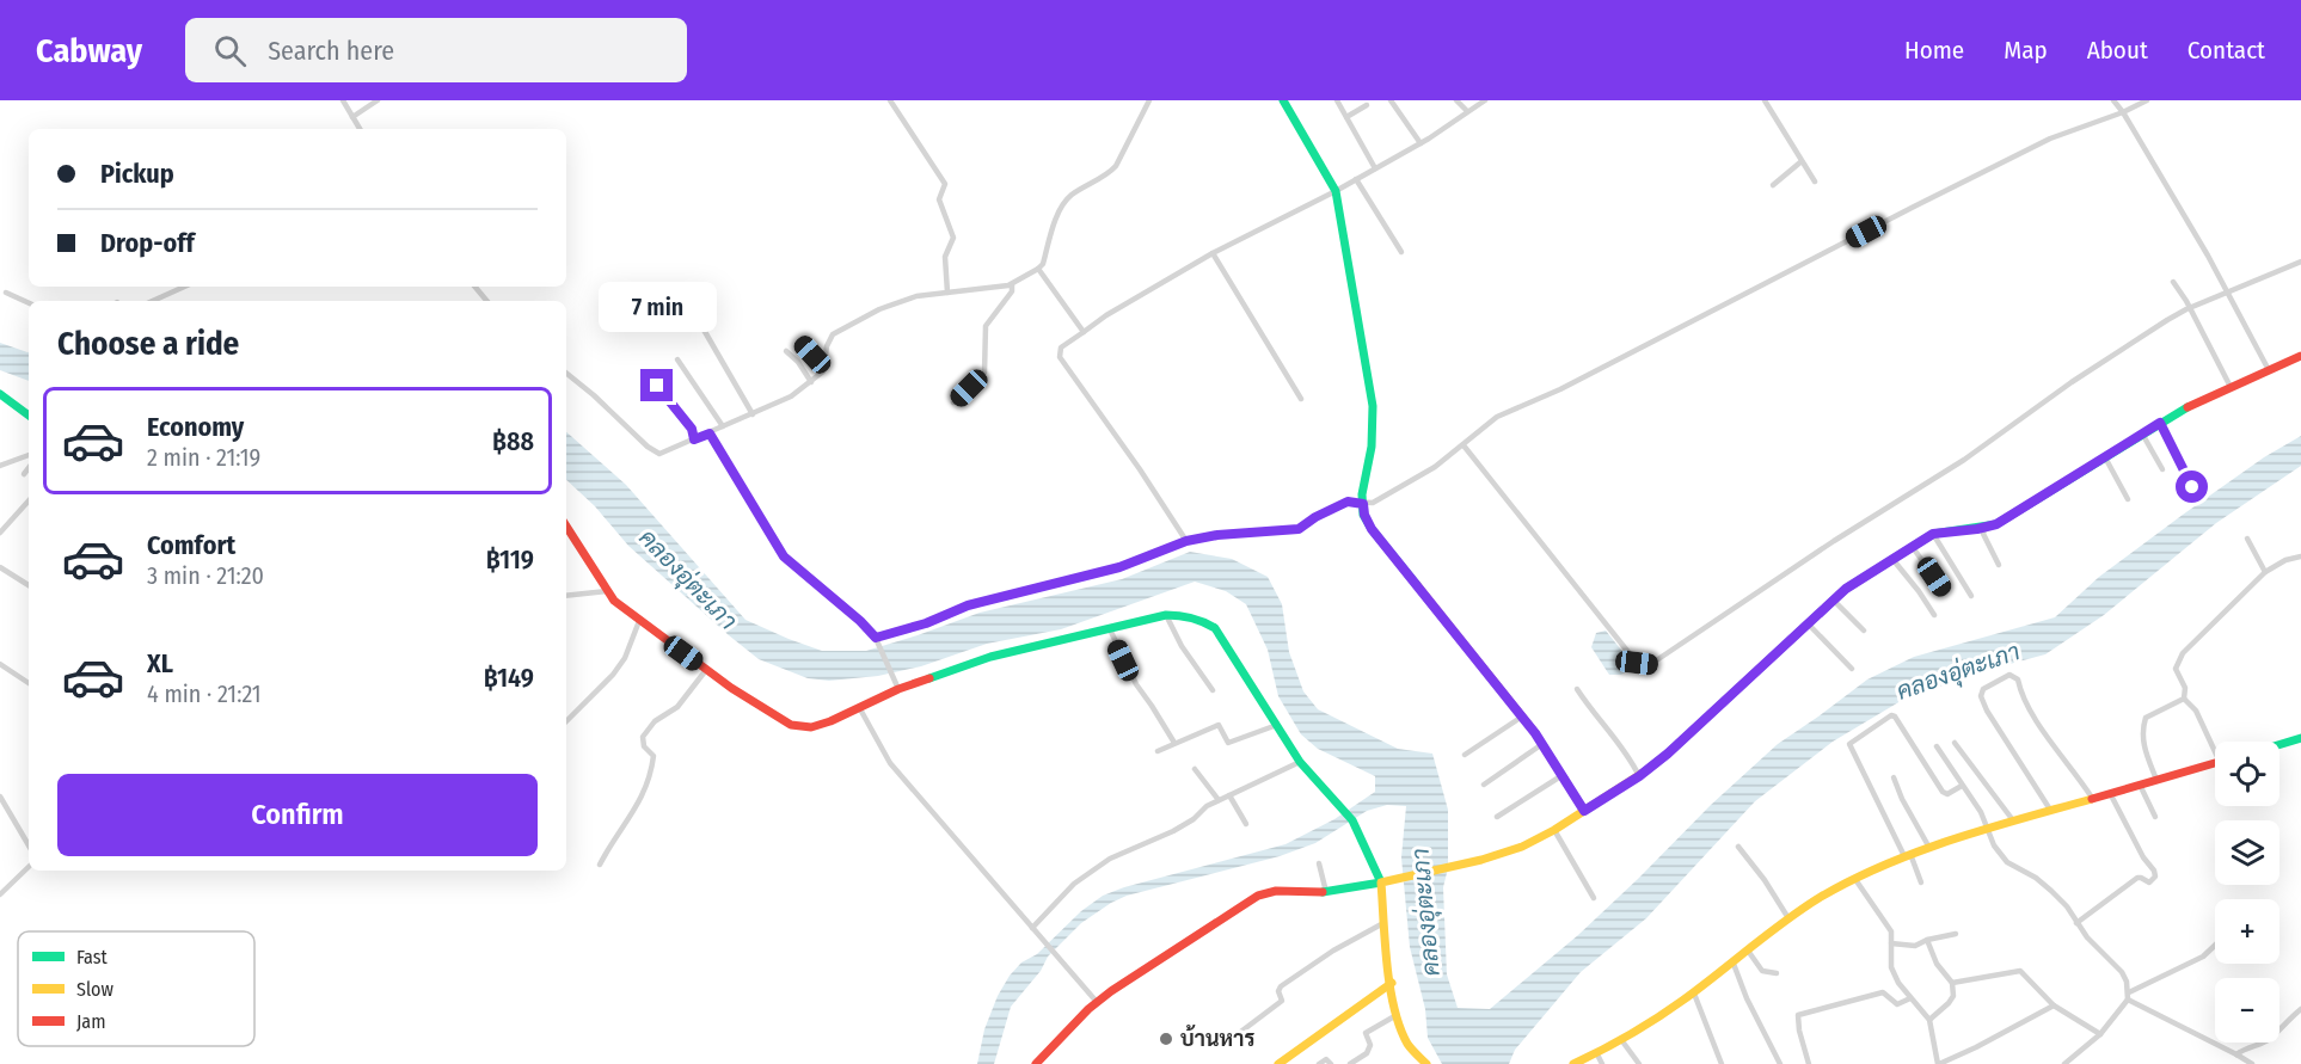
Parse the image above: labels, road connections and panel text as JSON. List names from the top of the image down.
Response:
{
  "water": ["คลองอุ่ตะเภา"],
  "places": ["บ้านหาร"],
  "legend": ["Fast", "Slow", "Jam"],
  "page": {
    "header": "Cabway",
    "search": "Search here",
    "nav": [
      "Home",
      "Map",
      "About",
      "Contact"
    ],
    "banner": ["Pickup", "Drop-off"],
    "bubble": "7 min",
    "heading": "Choose a ride",
    "list": [
      {
        "name": "Economy",
        "note": "2 min · 21:19",
        "value": "฿88"
      },
      {
        "name": "Comfort",
        "note": "3 min · 21:20",
        "value": "฿119"
      },
      {
        "name": "XL",
        "note": "4 min · 21:21",
        "value": "฿149"
      }
    ],
    "map_buttons": ["+", "−"],
    "buttons": "Confirm"
  }
}
